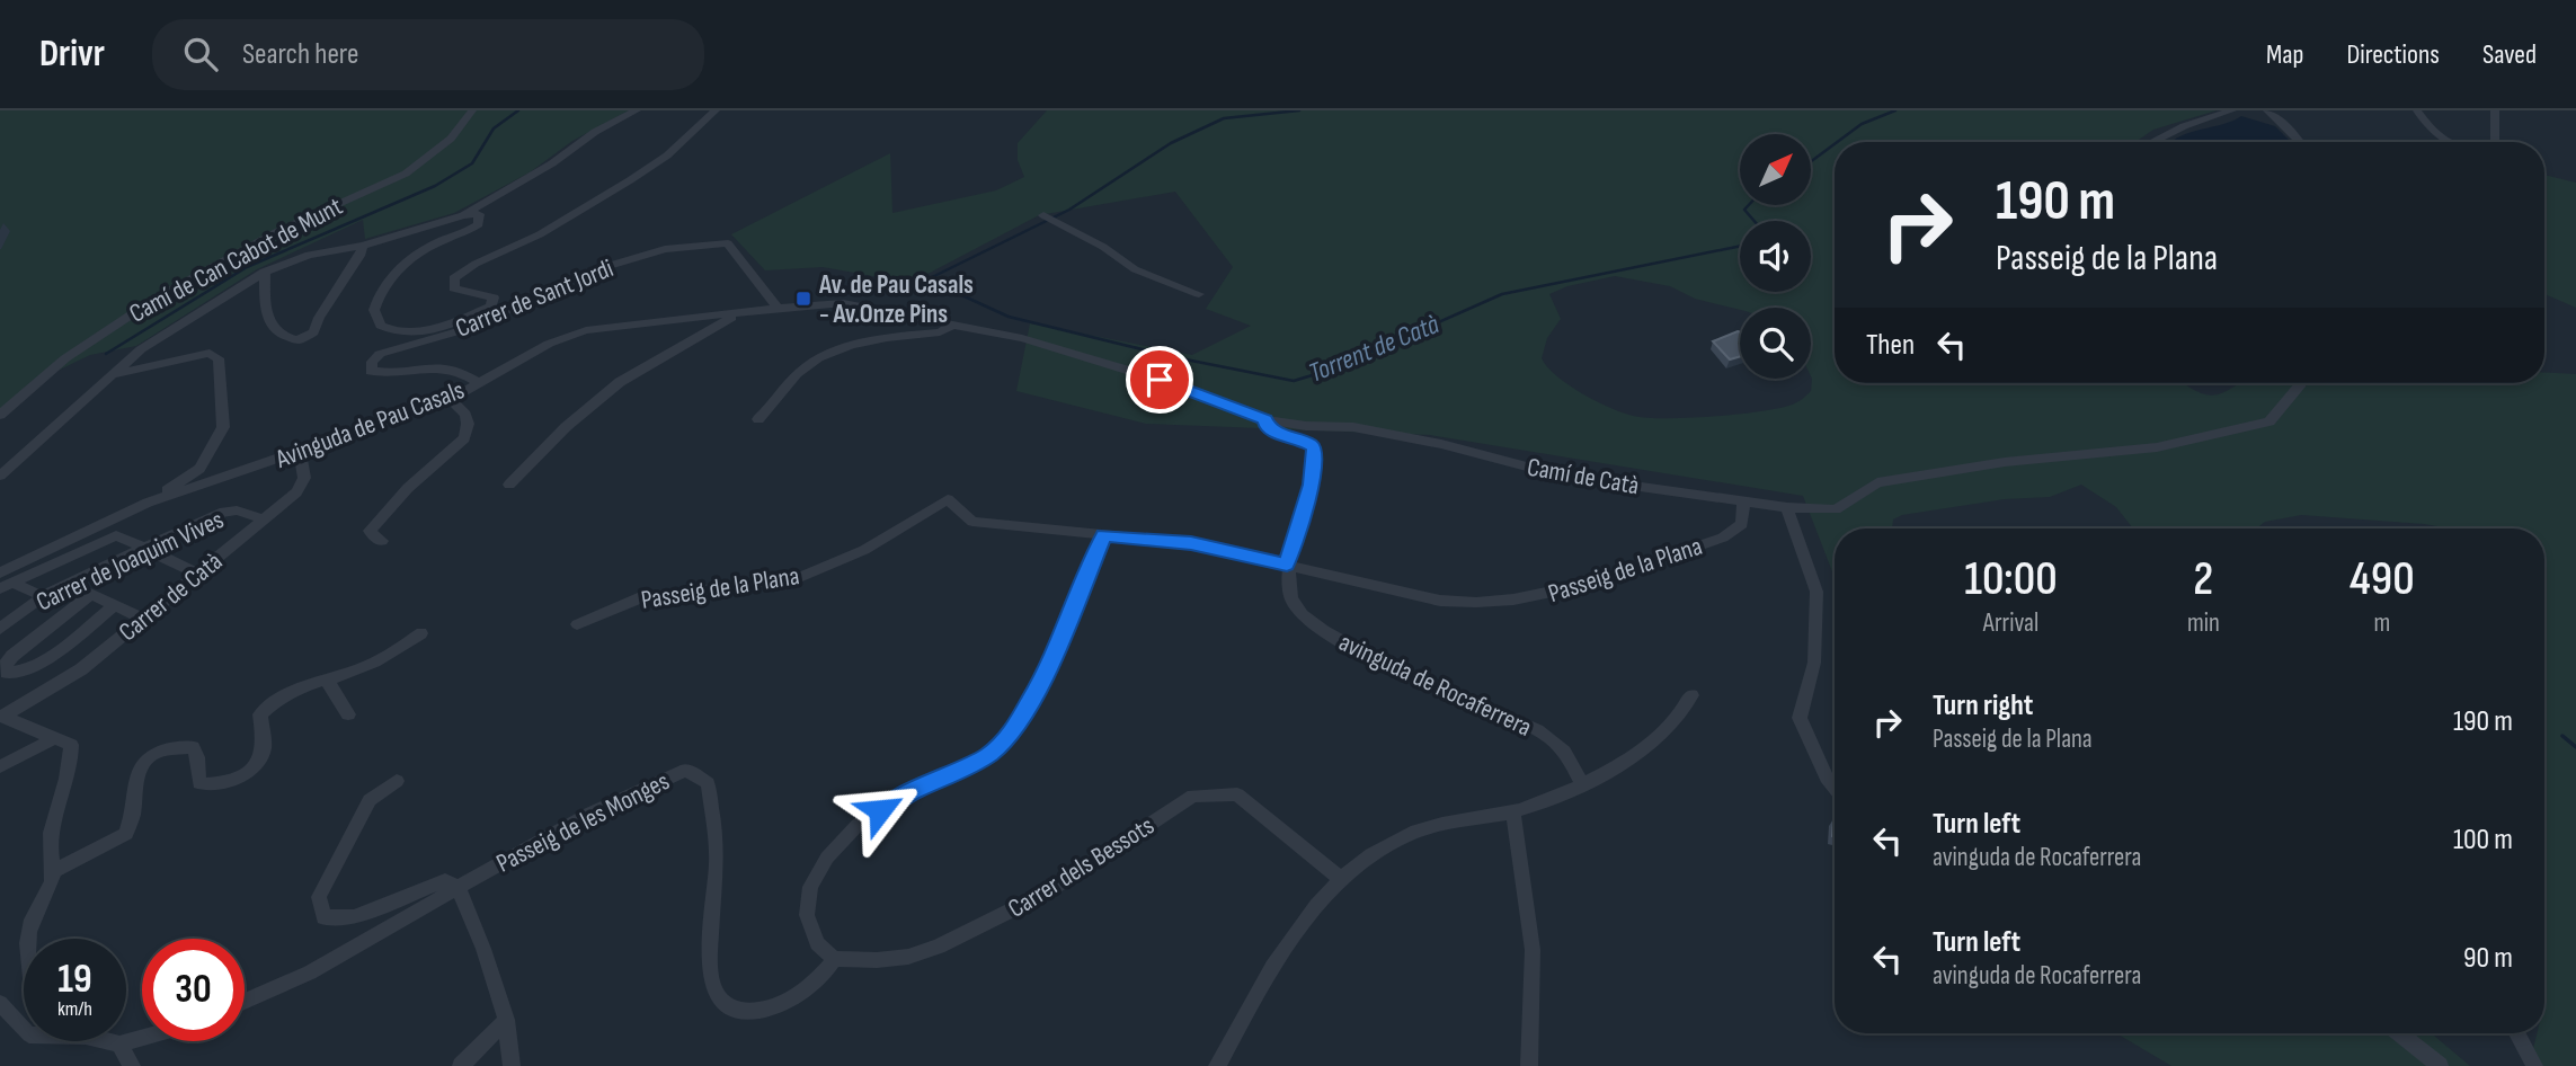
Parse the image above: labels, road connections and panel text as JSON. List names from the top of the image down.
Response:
{
  "streets": {
    "street": [
      "Camí de Can Cabot de Munt",
      "Carrer de Sant Jordi",
      "Avinguda de Pau Casals",
      "Camí de Catà",
      "Carrer de Joaquim Vives",
      "Passeig de la Plana",
      "Carrer de Catà",
      "avinguda de Rocaferrera",
      "Passeig de les Monges",
      "Carrer dels Bessots"
    ]
  },
  "crossings": [
    ["Carrer de Sant Jordi", "Avinguda de Pau Casals"],
    ["Avinguda de Pau Casals", "Camí de Catà"],
    ["Avinguda de Pau Casals", "Carrer de Catà"],
    ["Camí de Catà", "Passeig de la Plana"],
    ["Camí de Catà", "avinguda de Rocaferrera"],
    ["Carrer de Joaquim Vives", "Carrer de Catà"],
    ["Passeig de la Plana", "avinguda de Rocaferrera"],
    ["Passeig de les Monges", "Carrer dels Bessots"]
  ],
  "water": ["Torrent de Catà"],
  "places": {
    "transit": ["Av. de Pau Casals - Av.Onze Pins"]
  },
  "north": "top right",
  "page": {
    "header": "Drivr",
    "search": "Search here",
    "nav": ["Map", "Directions", "Saved"],
    "turn": ["190 m", "Passeig de la Plana"],
    "then": "Then",
    "eta": [
      "10:00",
      "Arrival",
      "2",
      "min",
      "490",
      "m"
    ],
    "list": [
      {
        "name": "Turn right",
        "note": "Passeig de la Plana",
        "value": "190 m"
      },
      {
        "name": "Turn left",
        "note": "avinguda de Rocaferrera",
        "value": "100 m"
      },
      {
        "name": "Turn left",
        "note": "avinguda de Rocaferrera",
        "value": "90 m"
      }
    ],
    "speed": "19 km/h",
    "limit": "30"
  }
}
